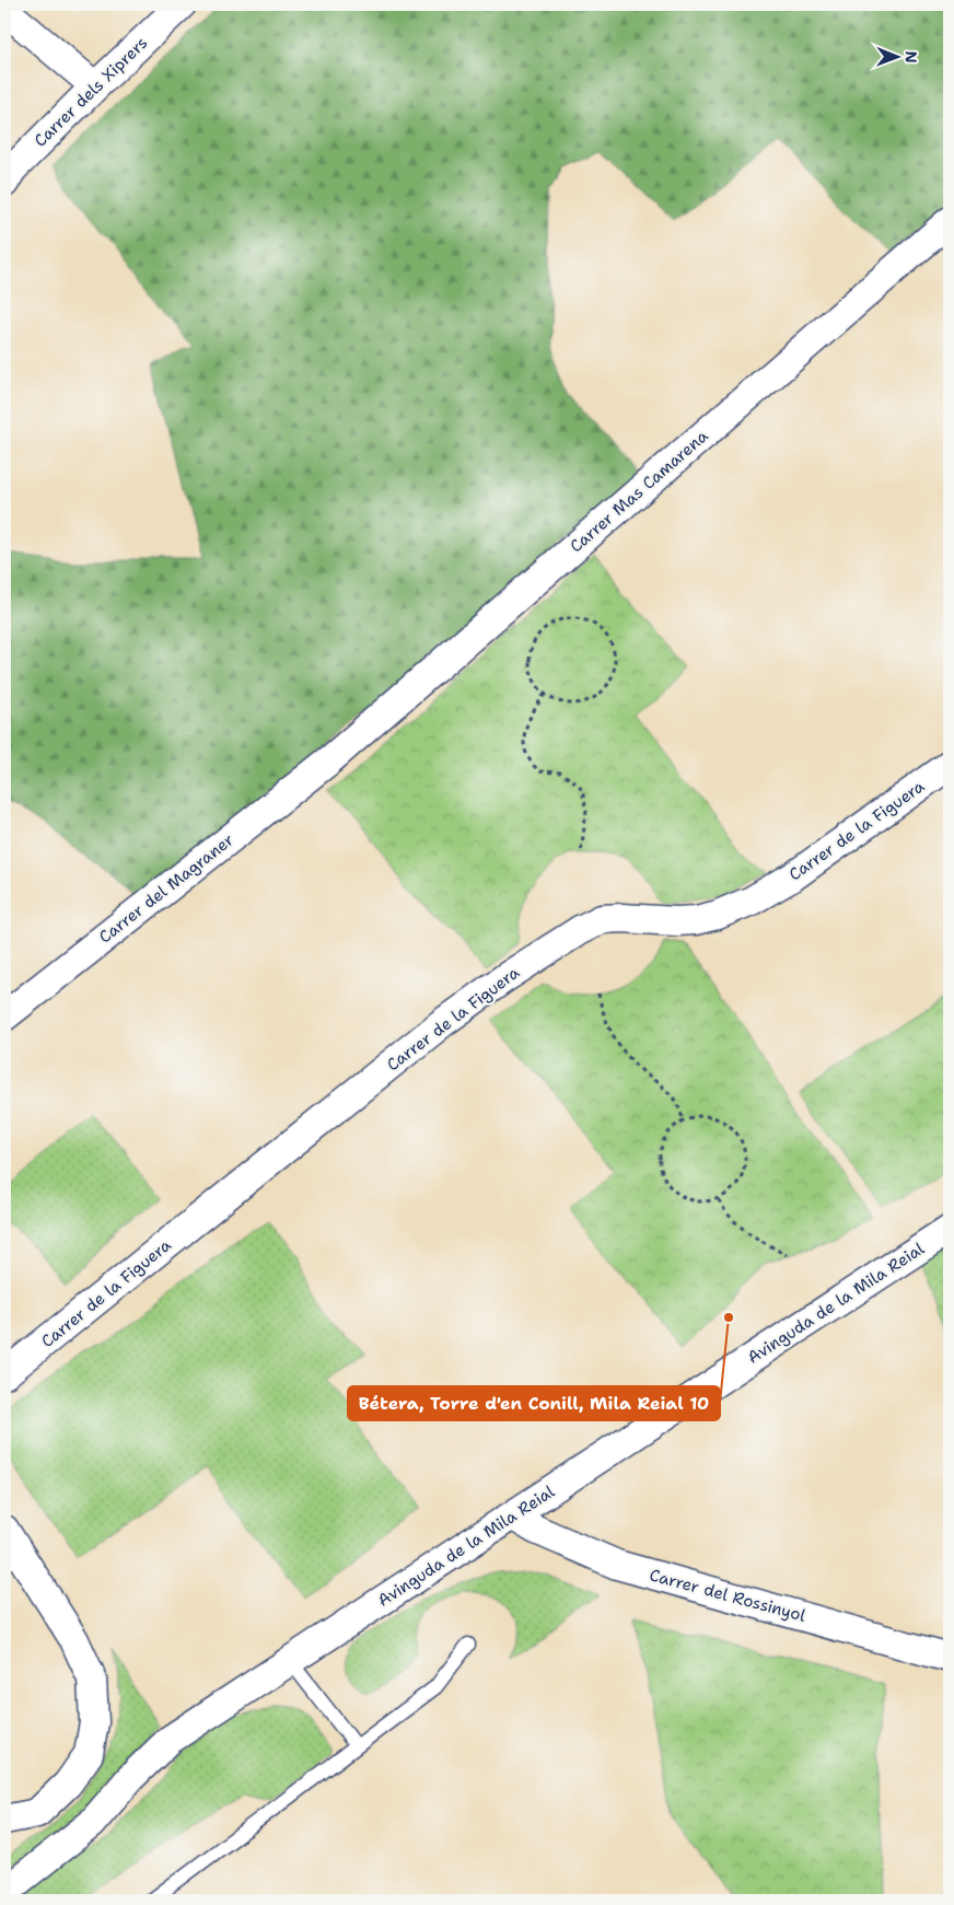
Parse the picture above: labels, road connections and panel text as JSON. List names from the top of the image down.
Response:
{
  "streets": {
    "street": [
      "Carrer dels Xiprers",
      "Carrer Mas Camarena",
      "Carrer de la Figuera",
      "Carrer del Magraner",
      "Avinguda de la Mila Reial",
      "Carrer del Rossinyol"
    ]
  },
  "crossings": [
    ["Carrer Mas Camarena", "Carrer del Magraner"],
    ["Avinguda de la Mila Reial", "Carrer del Rossinyol"]
  ],
  "places": ["Bétera, Torre d'en Conill, Mila Reial 10"],
  "north": "right"
}
